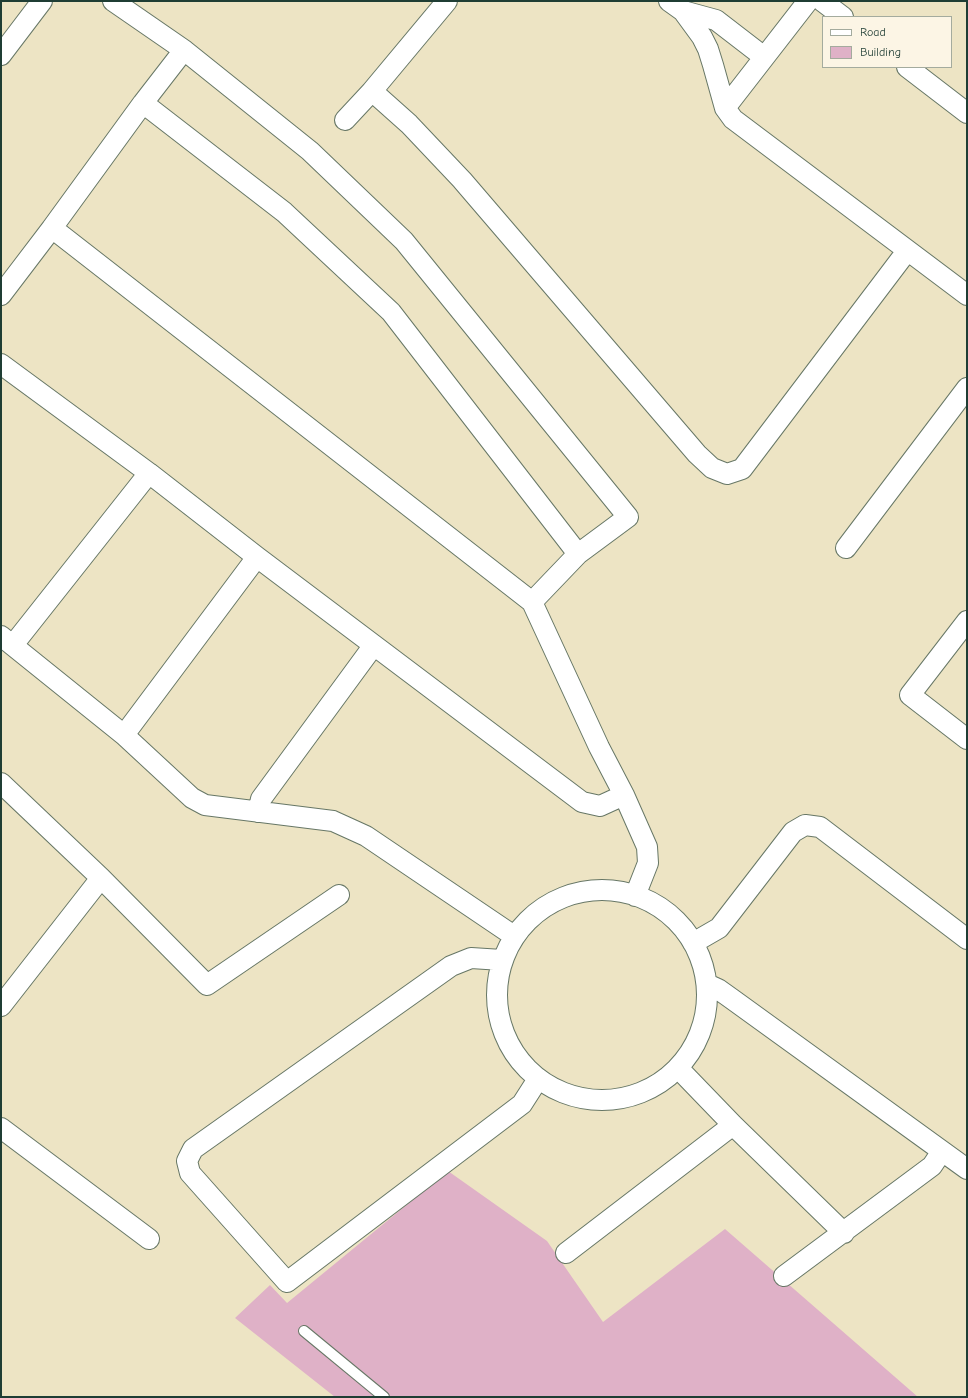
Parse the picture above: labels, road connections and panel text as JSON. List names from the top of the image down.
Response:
{
  "legend": ["Road", "Building"]
}
